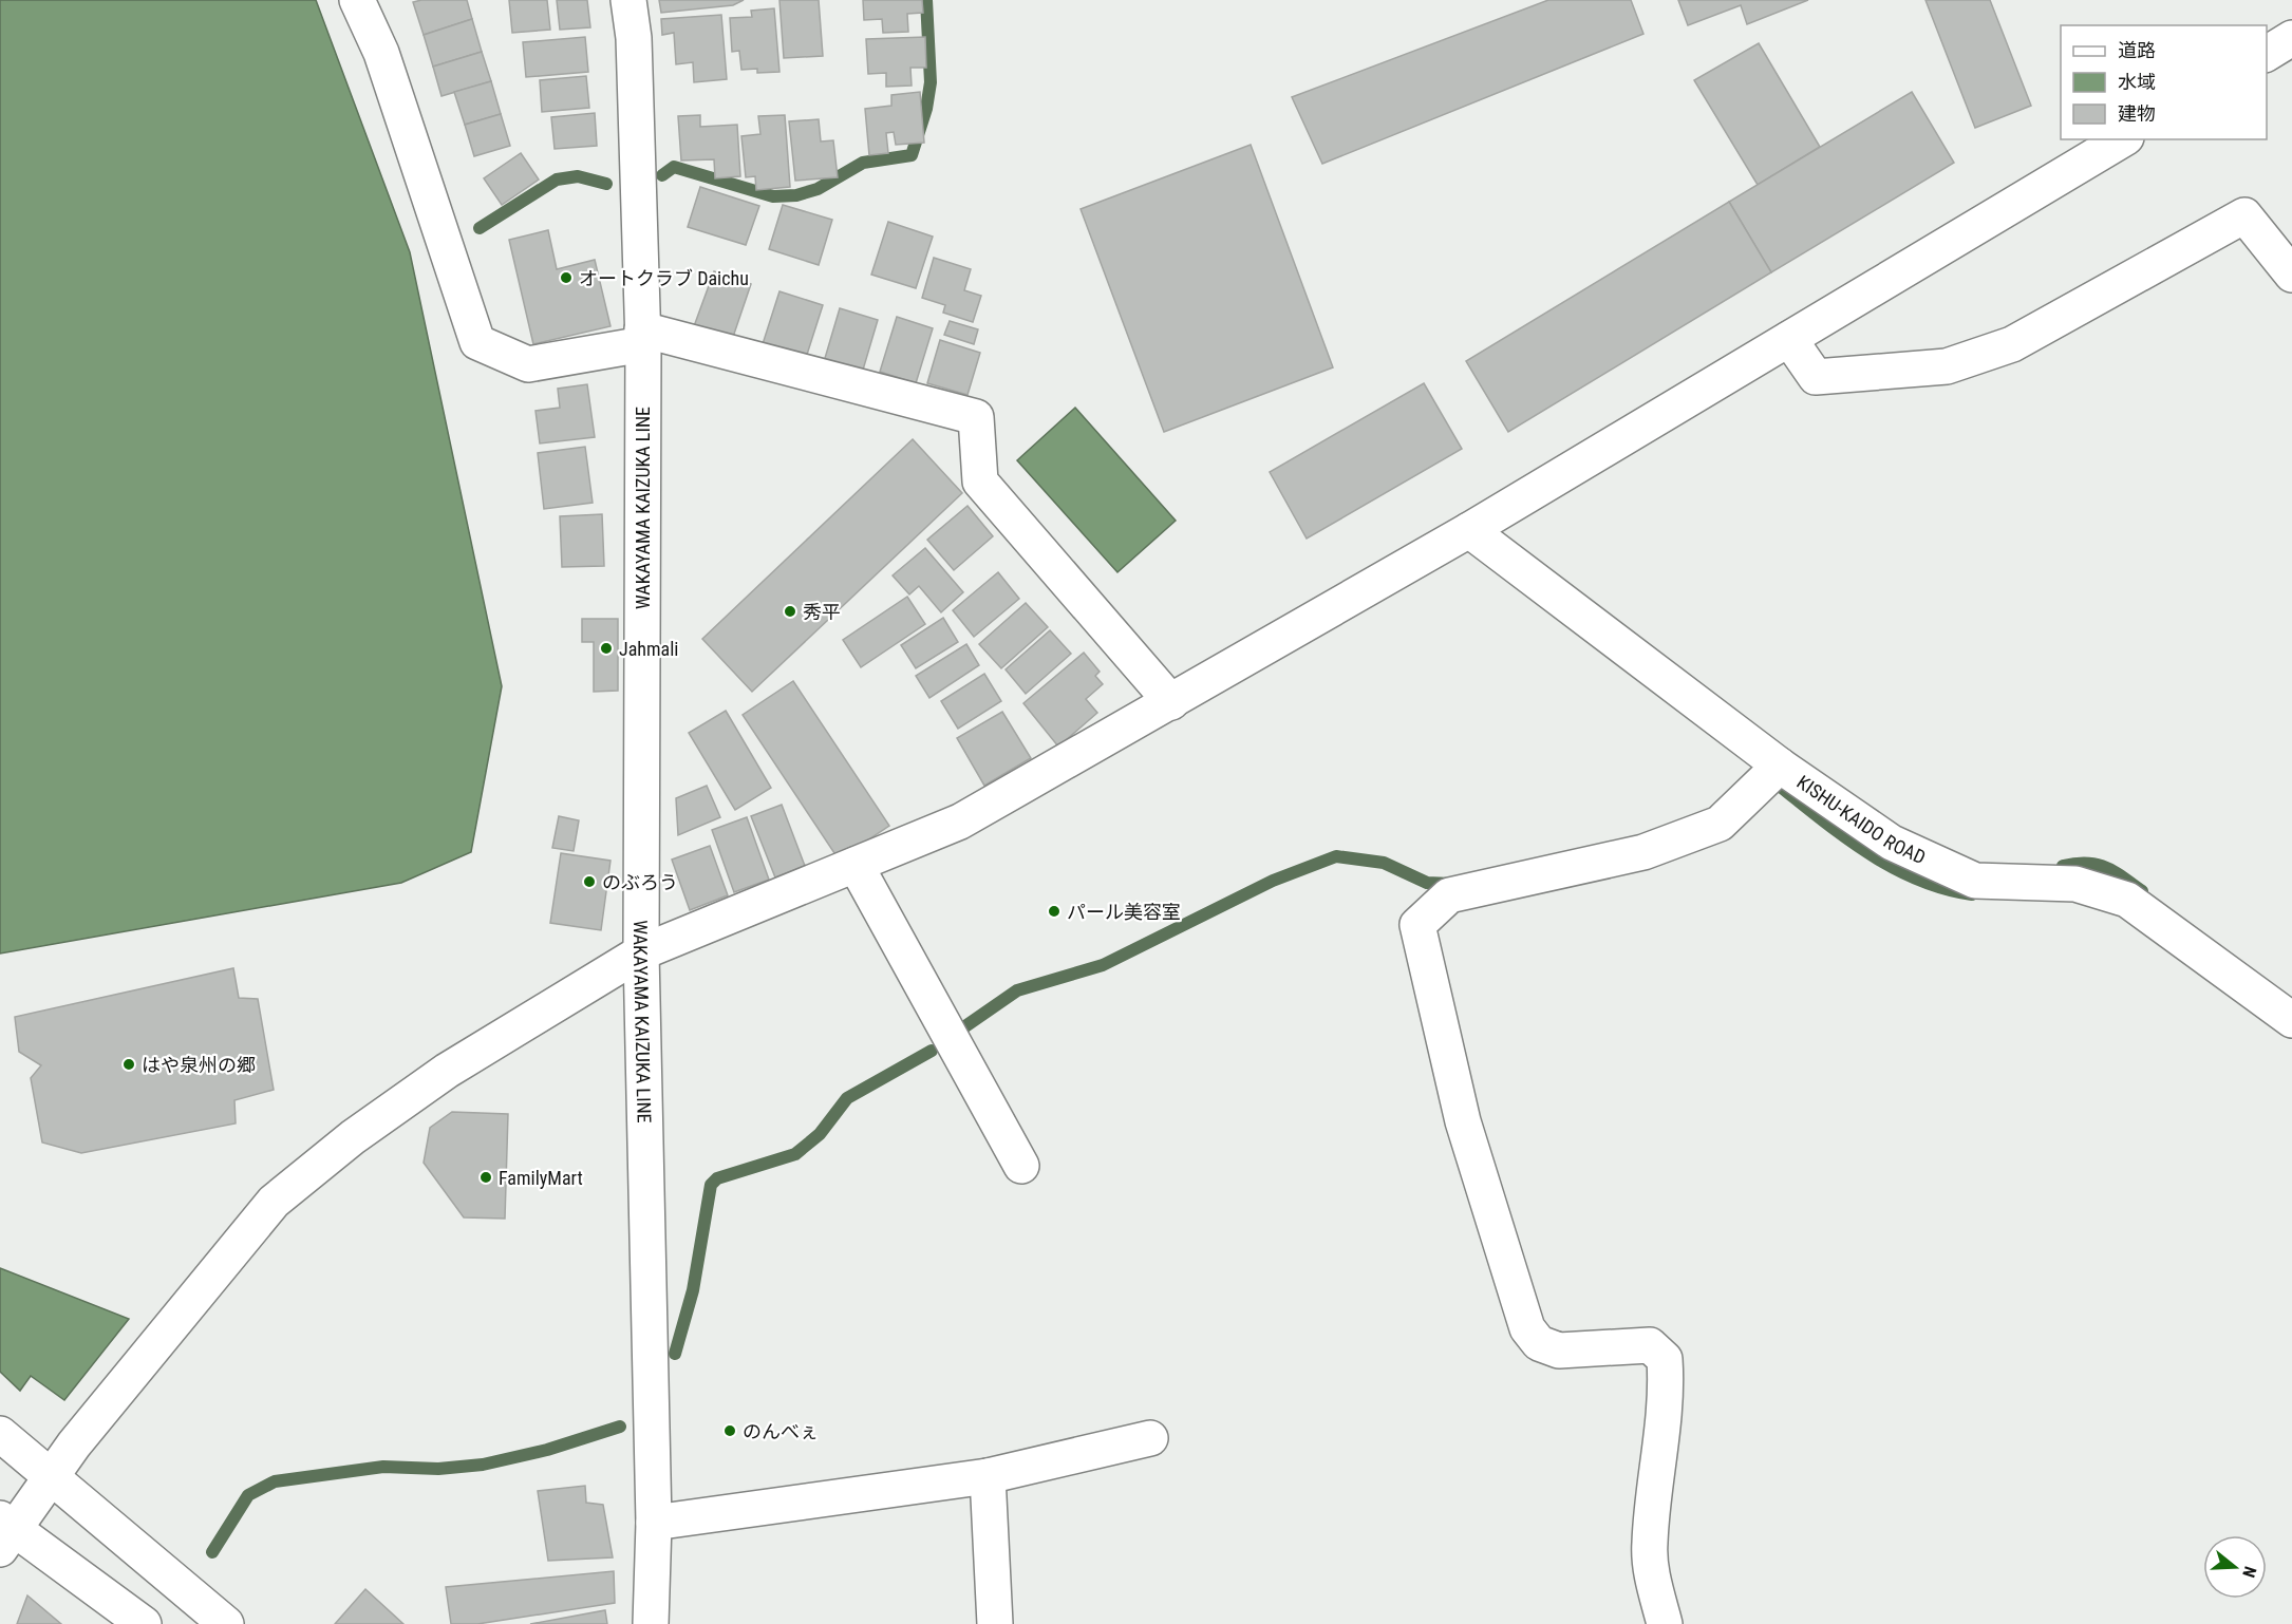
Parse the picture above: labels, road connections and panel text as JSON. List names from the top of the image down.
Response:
{
  "streets": {
    "main road": ["WAKAYAMA KAIZUKA LINE", "KISHU-KAIDO ROAD"]
  },
  "places": [
    "オートクラブ Daichu",
    "秀平",
    "Jahmali",
    "のぶろう",
    "パール美容室",
    "はや泉州の郷",
    "FamilyMart",
    "のんべぇ"
  ],
  "legend": ["道路", "水域", "建物"],
  "north": "right"
}
